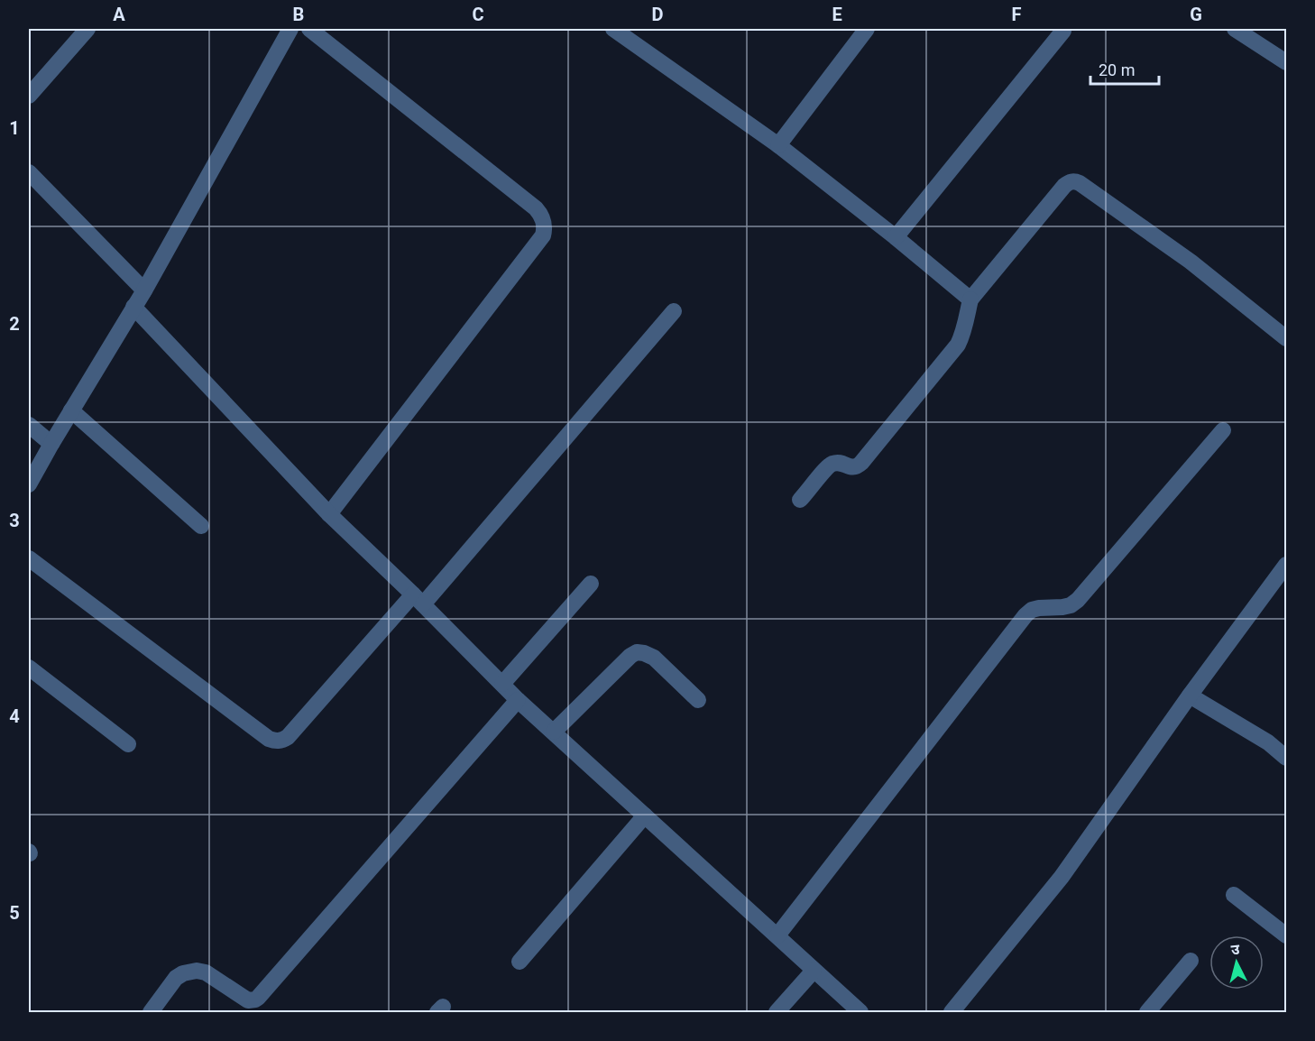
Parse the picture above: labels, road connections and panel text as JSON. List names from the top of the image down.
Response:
{
  "scale_bar": "20 m",
  "north": "top",
  "grid": {
    "columns": [
      "A",
      "B",
      "C",
      "D",
      "E",
      "F",
      "G"
    ],
    "rows": [
      "1",
      "2",
      "3",
      "4",
      "5"
    ]
  }
}
